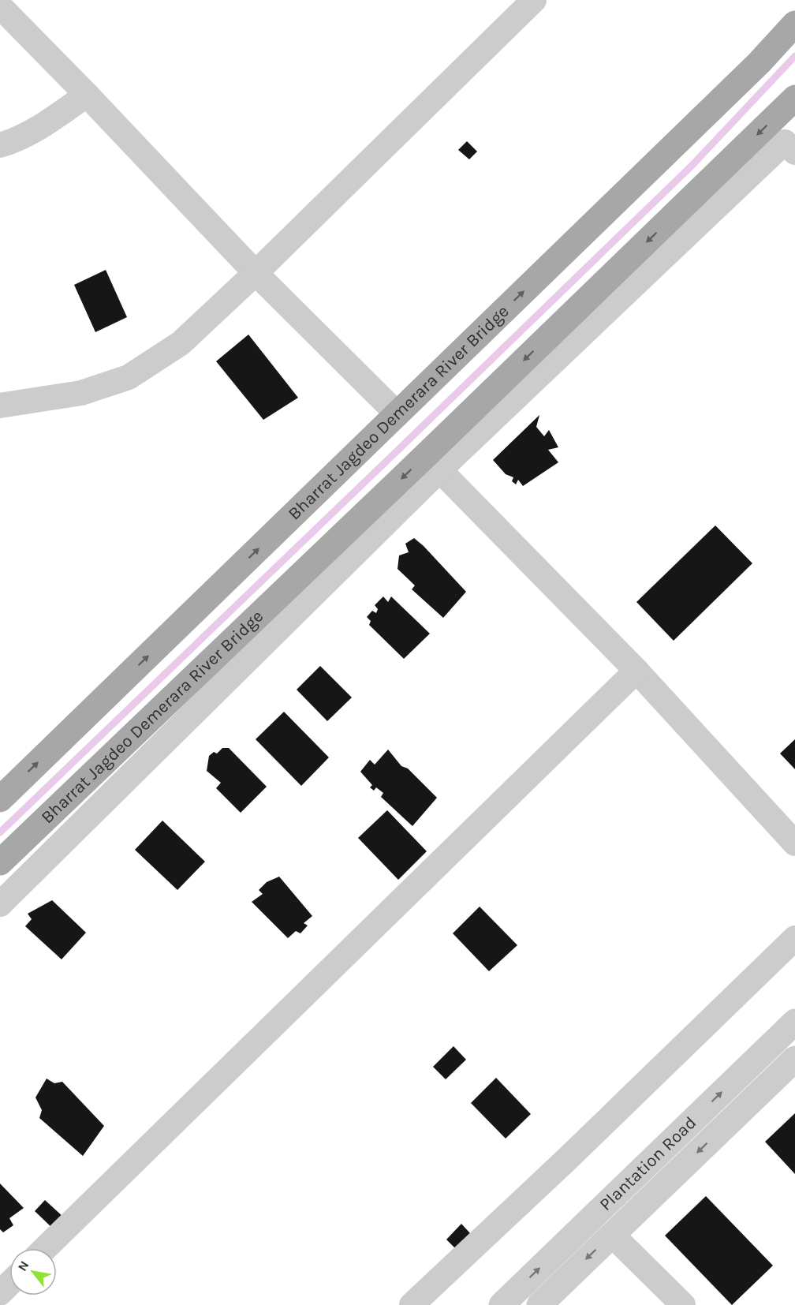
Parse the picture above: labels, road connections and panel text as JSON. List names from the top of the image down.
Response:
{
  "streets": {
    "main road": ["Bharrat Jagdeo Demerara River Bridge"],
    "street": ["Plantation Road"]
  },
  "north": "top left"
}
